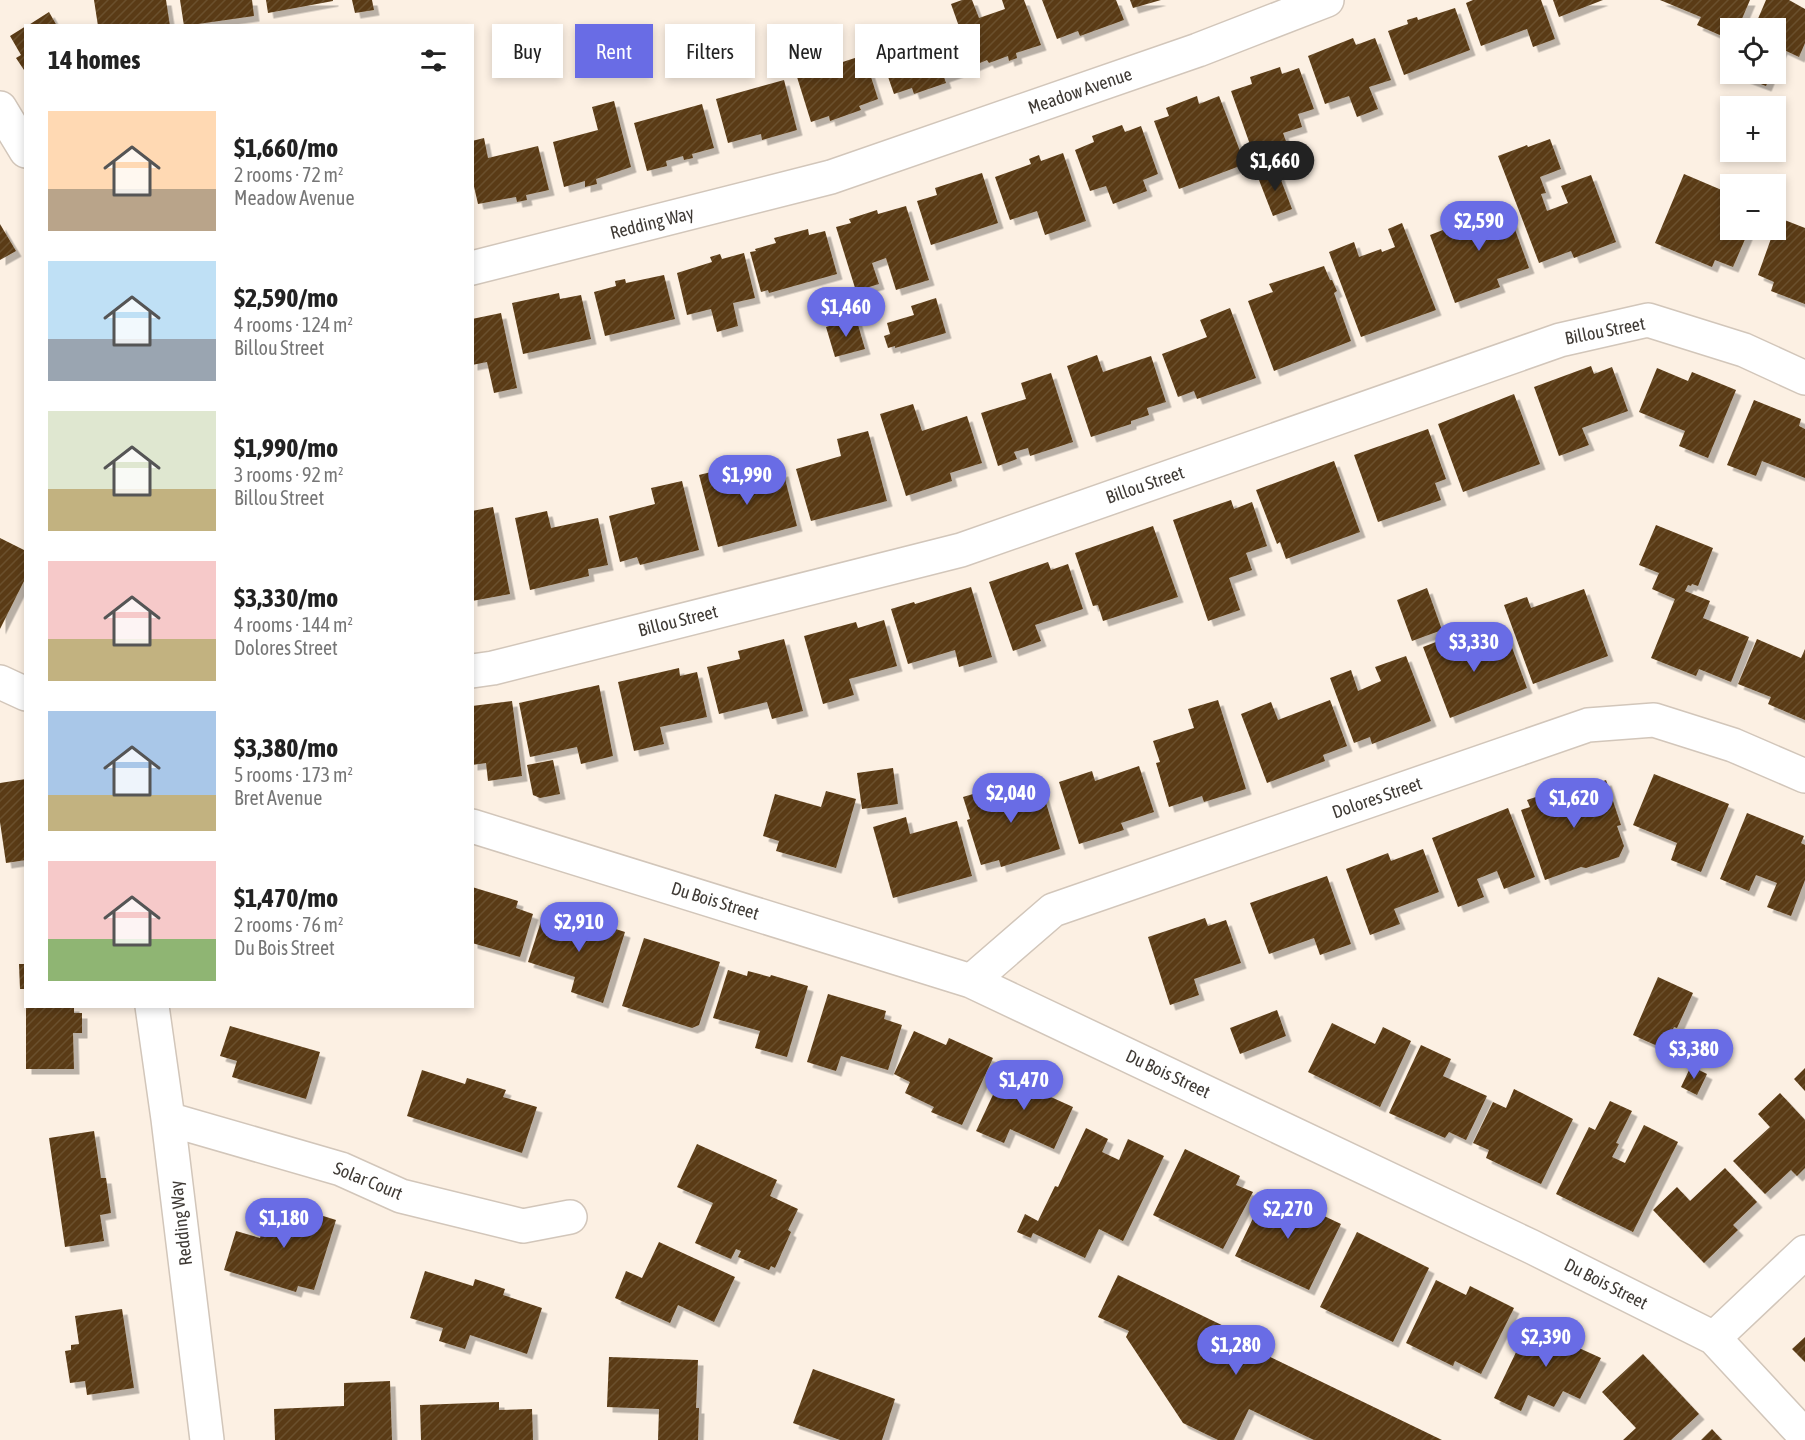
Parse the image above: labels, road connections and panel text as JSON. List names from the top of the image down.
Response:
{
  "streets": {
    "street": [
      "Meadow Avenue",
      "Redding Way",
      "Billou Street",
      "Dolores Street",
      "Du Bois Street",
      "Solar Court"
    ]
  },
  "crossings": [
    ["Meadow Avenue", "Redding Way"],
    ["Redding Way", "Solar Court"],
    ["Dolores Street", "Du Bois Street"]
  ],
  "page": {
    "map_buttons": ["+", "−"],
    "chip": [
      "Buy",
      "Rent",
      "Filters",
      "New",
      "Apartment"
    ],
    "heading": "14 homes",
    "list": [
      {
        "name": "$1,660/mo",
        "note": "2 rooms · 72 m² · Meadow Avenue"
      },
      {
        "name": "$2,590/mo",
        "note": "4 rooms · 124 m² · Billou Street"
      },
      {
        "name": "$1,990/mo",
        "note": "3 rooms · 92 m² · Billou Street"
      },
      {
        "name": "$3,330/mo",
        "note": "4 rooms · 144 m² · Dolores Street"
      },
      {
        "name": "$3,380/mo",
        "note": "5 rooms · 173 m² · Bret Avenue"
      },
      {
        "name": "$1,470/mo",
        "note": "2 rooms · 76 m² · Du Bois Street"
      }
    ],
    "price": [
      "$1,660",
      "$2,590",
      "$1,460",
      "$1,990",
      "$3,330",
      "$2,040",
      "$1,620",
      "$2,910",
      "$3,380",
      "$1,470",
      "$2,270",
      "$1,180",
      "$2,390",
      "$1,280"
    ]
  }
}
